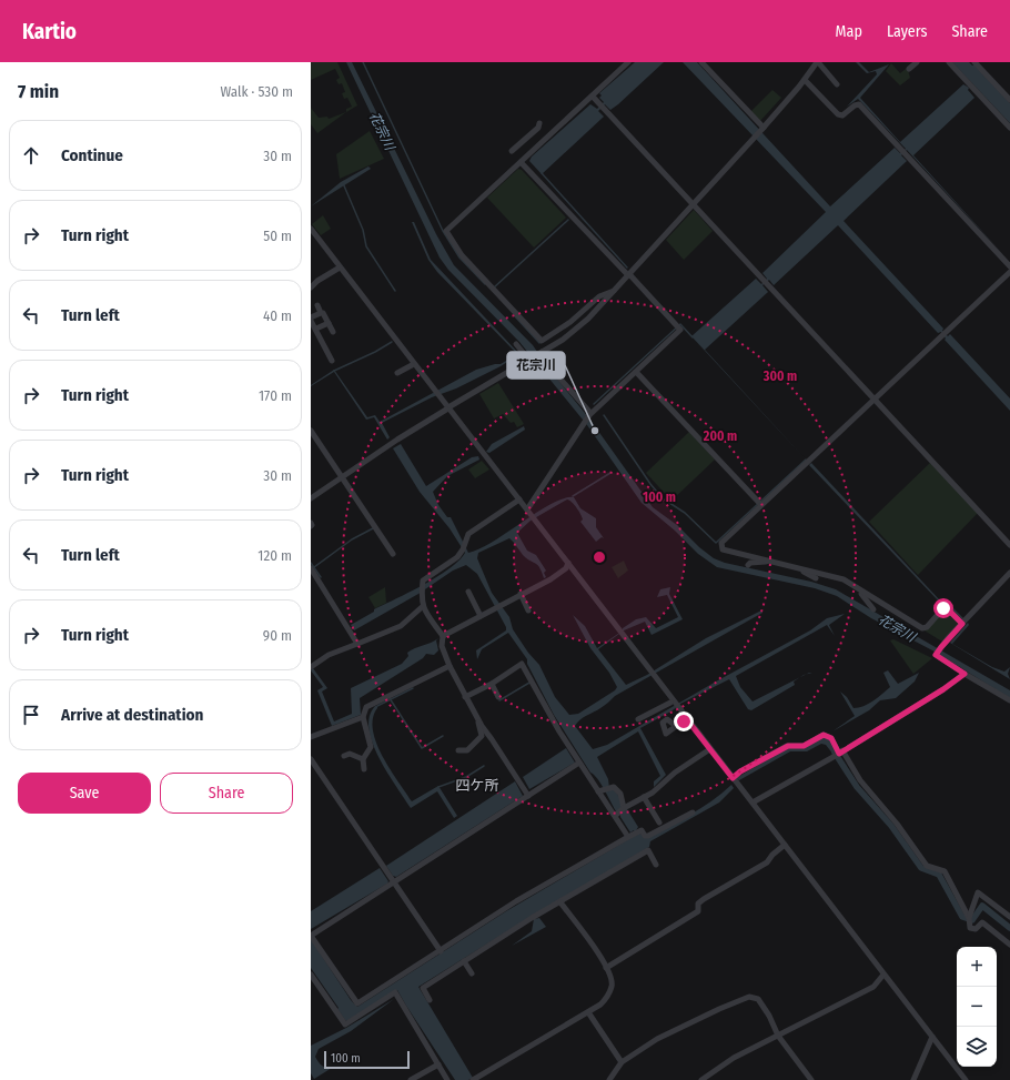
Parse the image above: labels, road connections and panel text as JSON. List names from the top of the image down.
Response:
{
  "districts": ["四ケ所"],
  "water": ["花宗川"],
  "places": ["花宗川"],
  "scale_bar": "100 m",
  "page": {
    "header": "Kartio",
    "nav": ["Map", "Layers", "Share"],
    "heading": ["7 min", "Walk · 530 m"],
    "list": [
      ["Continue", "30 m"],
      ["Turn right", "50 m"],
      ["Turn left", "40 m"],
      ["Turn right", "170 m"],
      ["Turn right", "30 m"],
      ["Turn left", "120 m"],
      ["Turn right", "90 m"],
      "Arrive at destination"
    ],
    "buttons": ["Save", "Share"],
    "map_buttons": ["+", "−"],
    "scale": "100 m"
  },
  "rings": ["300 m", "200 m", "100 m"]
}
